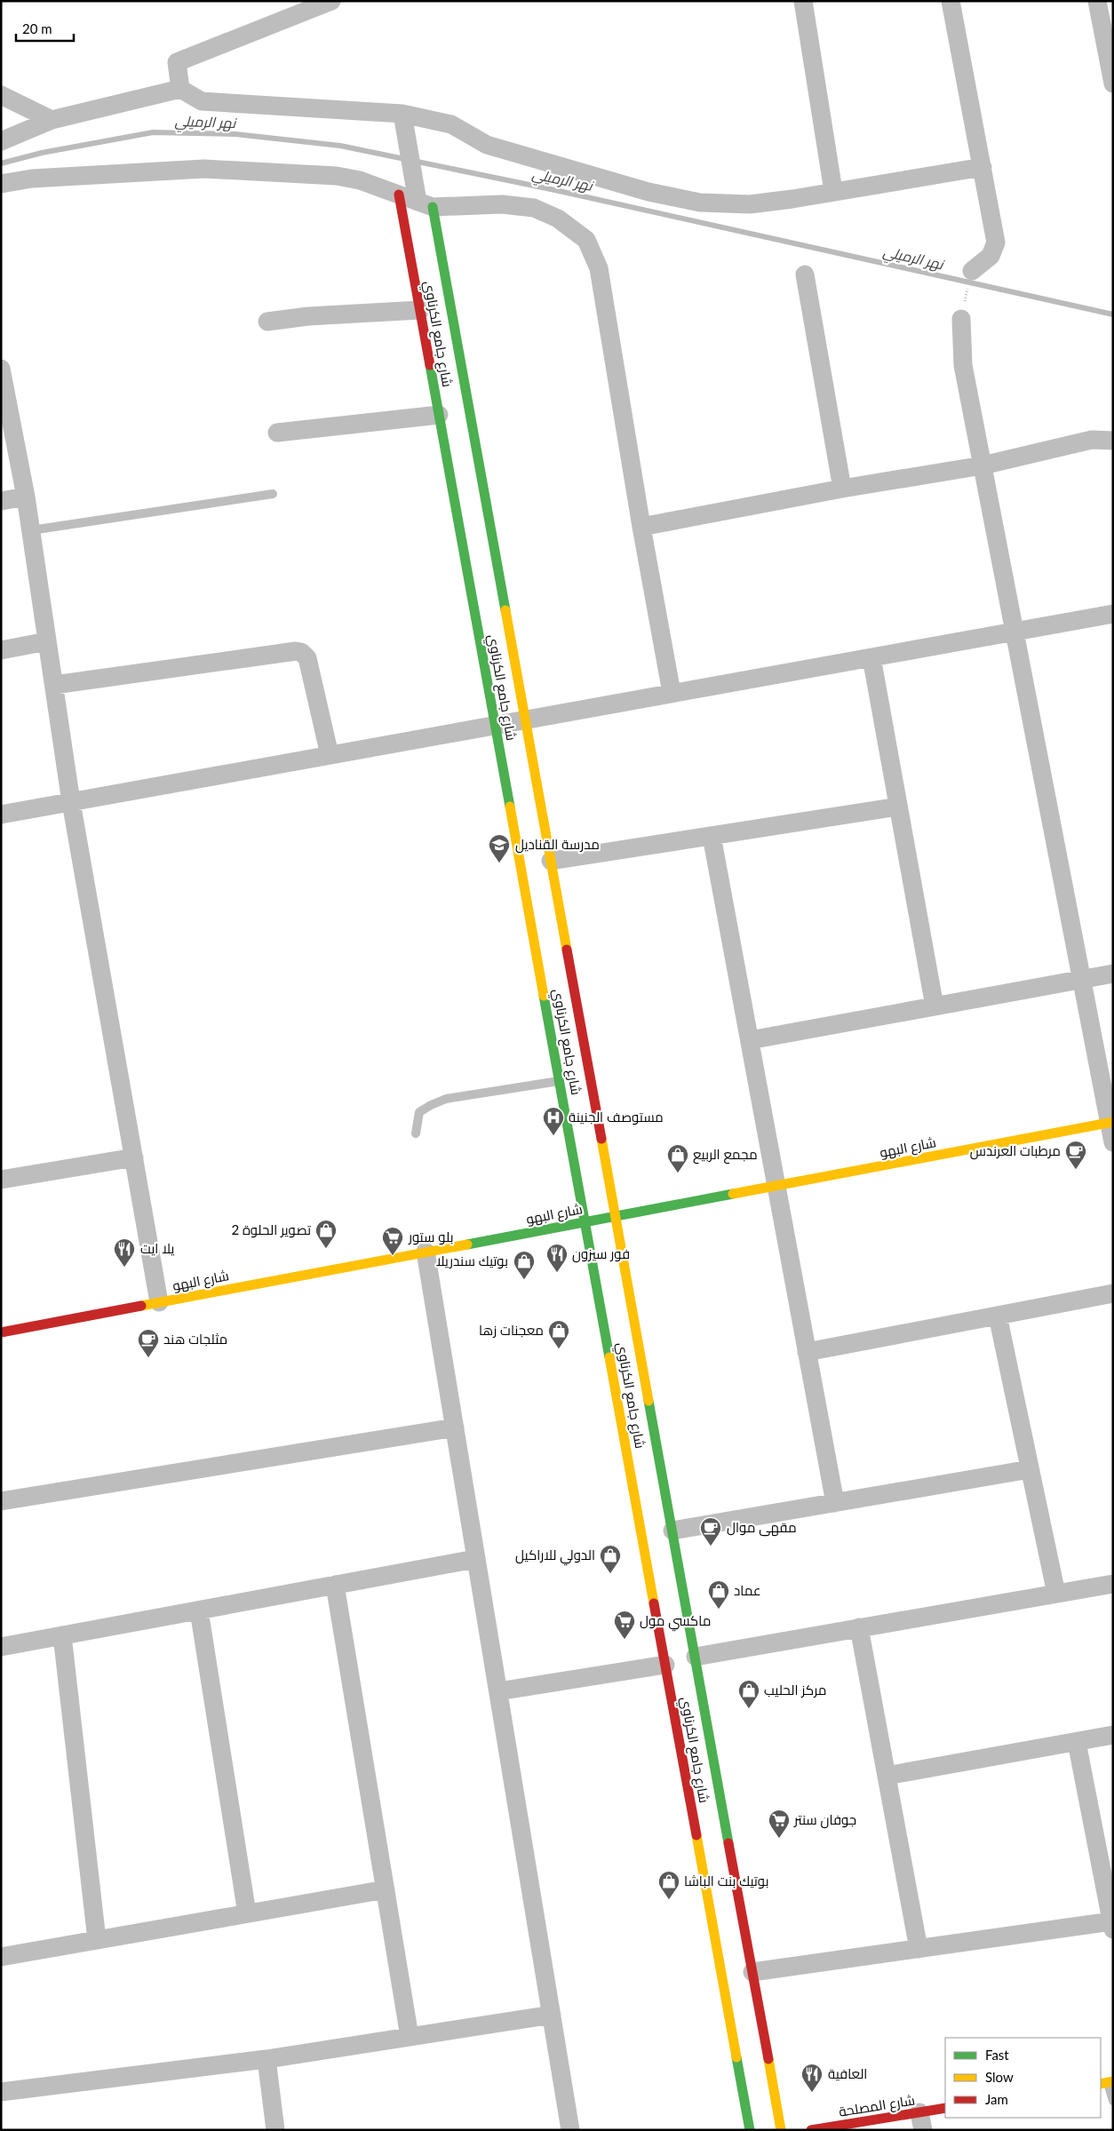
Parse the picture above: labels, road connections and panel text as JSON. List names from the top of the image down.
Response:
{
  "streets": {
    "main road": ["شارع جامع الكرناوي", "شارع البهو", "شارع المصلحة"]
  },
  "crossings": [
    ["شارع جامع الكرناوي", "شارع البهو"]
  ],
  "water": ["نهر الرميلي"],
  "places": {
    "school or university": ["مدرسة القناديل"],
    "hospital": ["مستوصف الجنينة"],
    "cafe": ["مرطبات العرندس", "مثلجات هند", "مقهى موال"],
    "shop": [
      "مجمع الربيع",
      "تصوير الحلوة 2",
      "بوتيك سندريلا",
      "معجنات زها",
      "الدولي للاراكيل",
      "عماد",
      "مركز الحليب",
      "بوتيك بنت الباشا"
    ],
    "supermarket": ["بلو ستور", "ماكسي مول", "جوفان سنتر"],
    "restaurant": ["يلا ايت", "فور سيزون", "العافية"]
  },
  "legend": ["Fast", "Slow", "Jam"],
  "scale_bar": "20 m"
}
